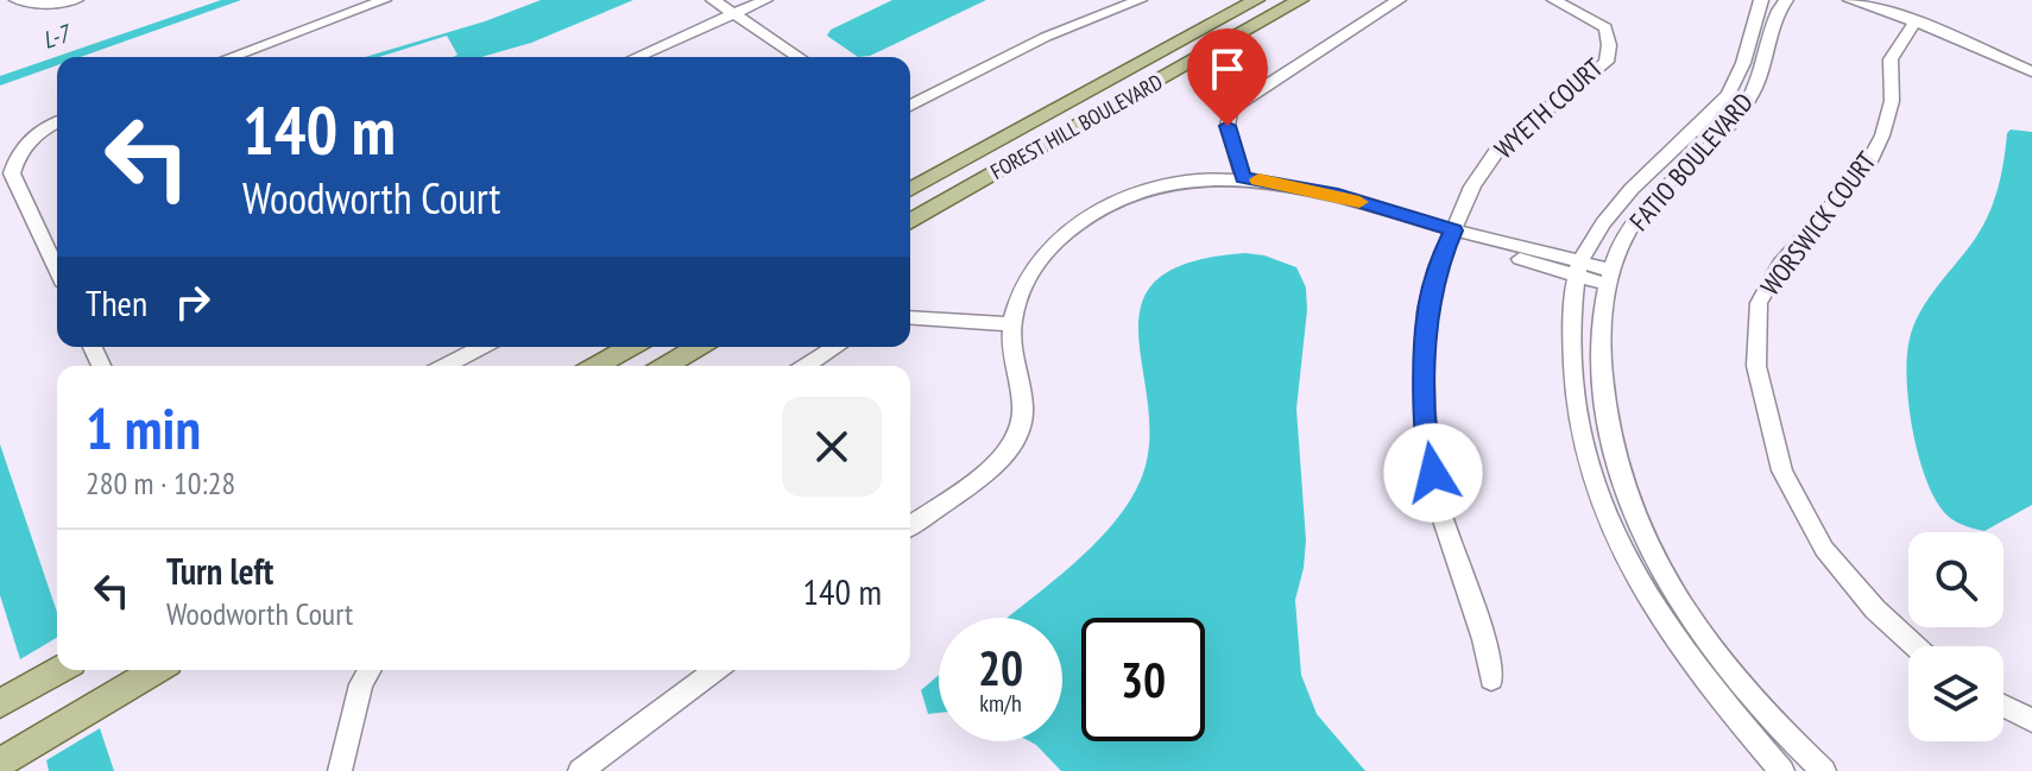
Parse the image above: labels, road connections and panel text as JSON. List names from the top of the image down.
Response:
{
  "streets": {
    "main road": ["FOREST HILL BOULEVARD"],
    "street": ["WYETH COURT", "FATIO BOULEVARD", "WORSWICK COURT"]
  },
  "water": ["L-7"],
  "page": {
    "turn": ["140 m", "Woodworth Court"],
    "then": "Then",
    "heading": ["1 min", "280 m · 10:28"],
    "list": [
      {
        "name": "Turn left",
        "note": "Woodworth Court",
        "value": "140 m"
      }
    ],
    "speed": "20 km/h",
    "limit": "30"
  }
}
